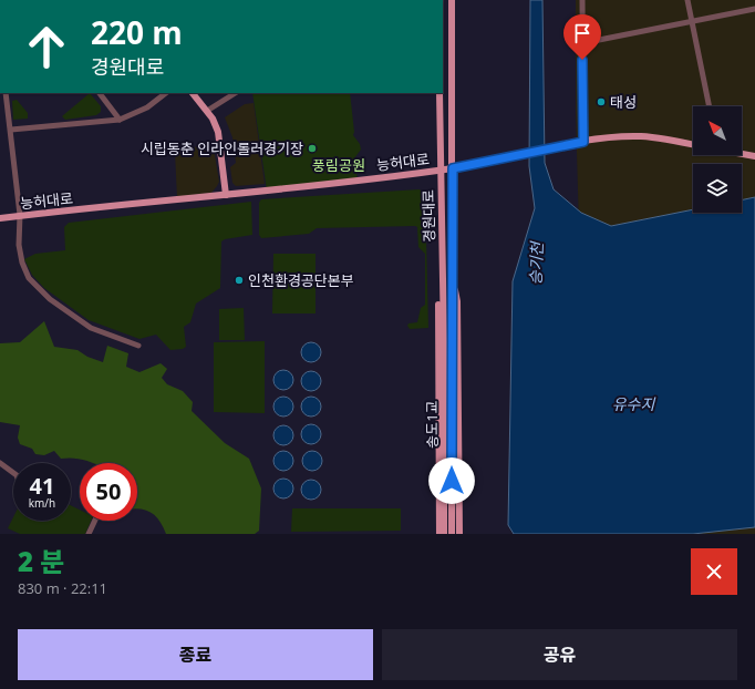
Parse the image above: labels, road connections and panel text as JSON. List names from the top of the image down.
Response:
{
  "streets": {
    "main road": ["능허대로", "경원대로", "송도1교"]
  },
  "crossings": [
    ["능허대로", "경원대로"],
    ["경원대로", "송도1교"]
  ],
  "water": ["승기천", "유수지"],
  "parks": ["풍림공원"],
  "places": ["태성", "시립동춘 인라인롤러경기장", "인천환경공단본부"],
  "north": "top left",
  "page": {
    "turn": ["220 m", "경원대로"],
    "speed": "41 km/h",
    "limit": "50",
    "heading": ["2 분", "830 m · 22:11"],
    "buttons": ["종료", "공유"]
  }
}
